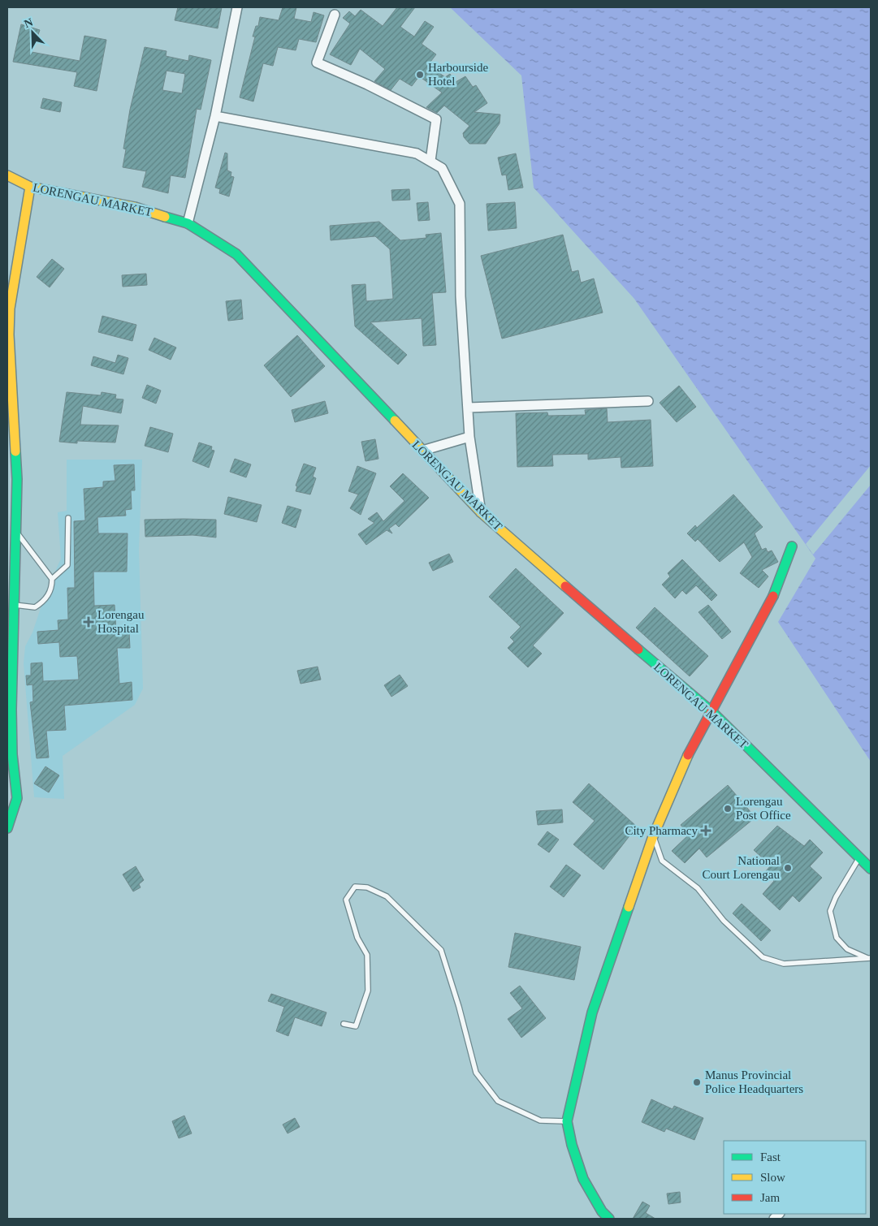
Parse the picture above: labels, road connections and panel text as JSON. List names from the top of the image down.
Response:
{
  "streets": {
    "street": ["LORENGAU MARKET"]
  },
  "places": {
    "other": [
      "Harbourside Hotel",
      "Lorengau Post Office",
      "National Court Lorengau",
      "Manus Provincial Police Headquarters"
    ],
    "health": ["Lorengau Hospital", "City Pharmacy"]
  },
  "legend": ["Fast", "Slow", "Jam"],
  "north": "top left"
}
